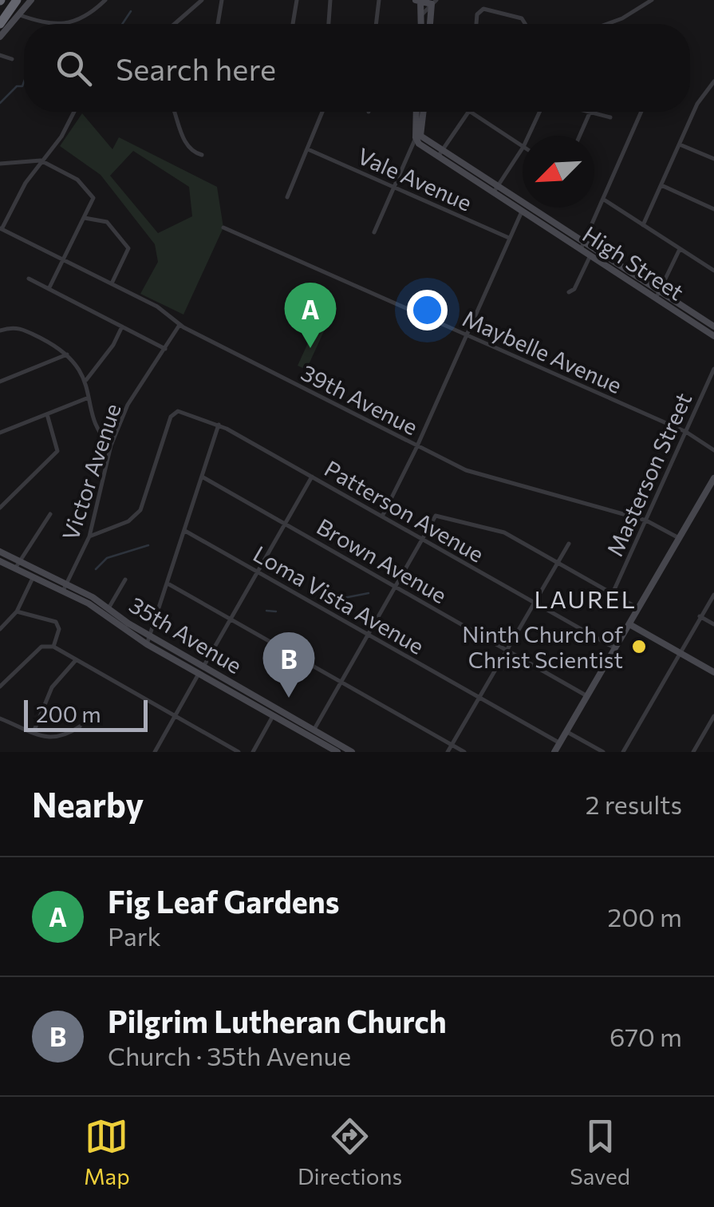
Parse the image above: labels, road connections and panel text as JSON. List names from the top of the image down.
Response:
{
  "streets": {
    "street": [
      "Vale Avenue",
      "High Street",
      "Maybelle Avenue",
      "39th Avenue",
      "Victor Avenue",
      "Masterson Street",
      "Patterson Avenue",
      "Brown Avenue",
      "Loma Vista Avenue",
      "35th Avenue"
    ]
  },
  "crossings": [
    ["Maybelle Avenue", "Masterson Street"],
    ["39th Avenue", "Victor Avenue"],
    ["39th Avenue", "Masterson Street"],
    ["Victor Avenue", "Patterson Avenue"],
    ["Victor Avenue", "35th Avenue"]
  ],
  "districts": ["LAUREL"],
  "places": ["Ninth Church of Christ Scientist"],
  "scale_bar": "200 m",
  "north": "bottom left",
  "page": {
    "search": "Search here",
    "pins": ["A", "B"],
    "scale": "200 m",
    "heading": ["Nearby", "2 results"],
    "list": [
      {
        "mark": "A",
        "name": "Fig Leaf Gardens",
        "note": "Park",
        "value": "200 m"
      },
      {
        "mark": "B",
        "name": "Pilgrim Lutheran Church",
        "note": "Church · 35th Avenue",
        "value": "670 m"
      }
    ],
    "nav": ["Map", "Directions", "Saved"]
  }
}
